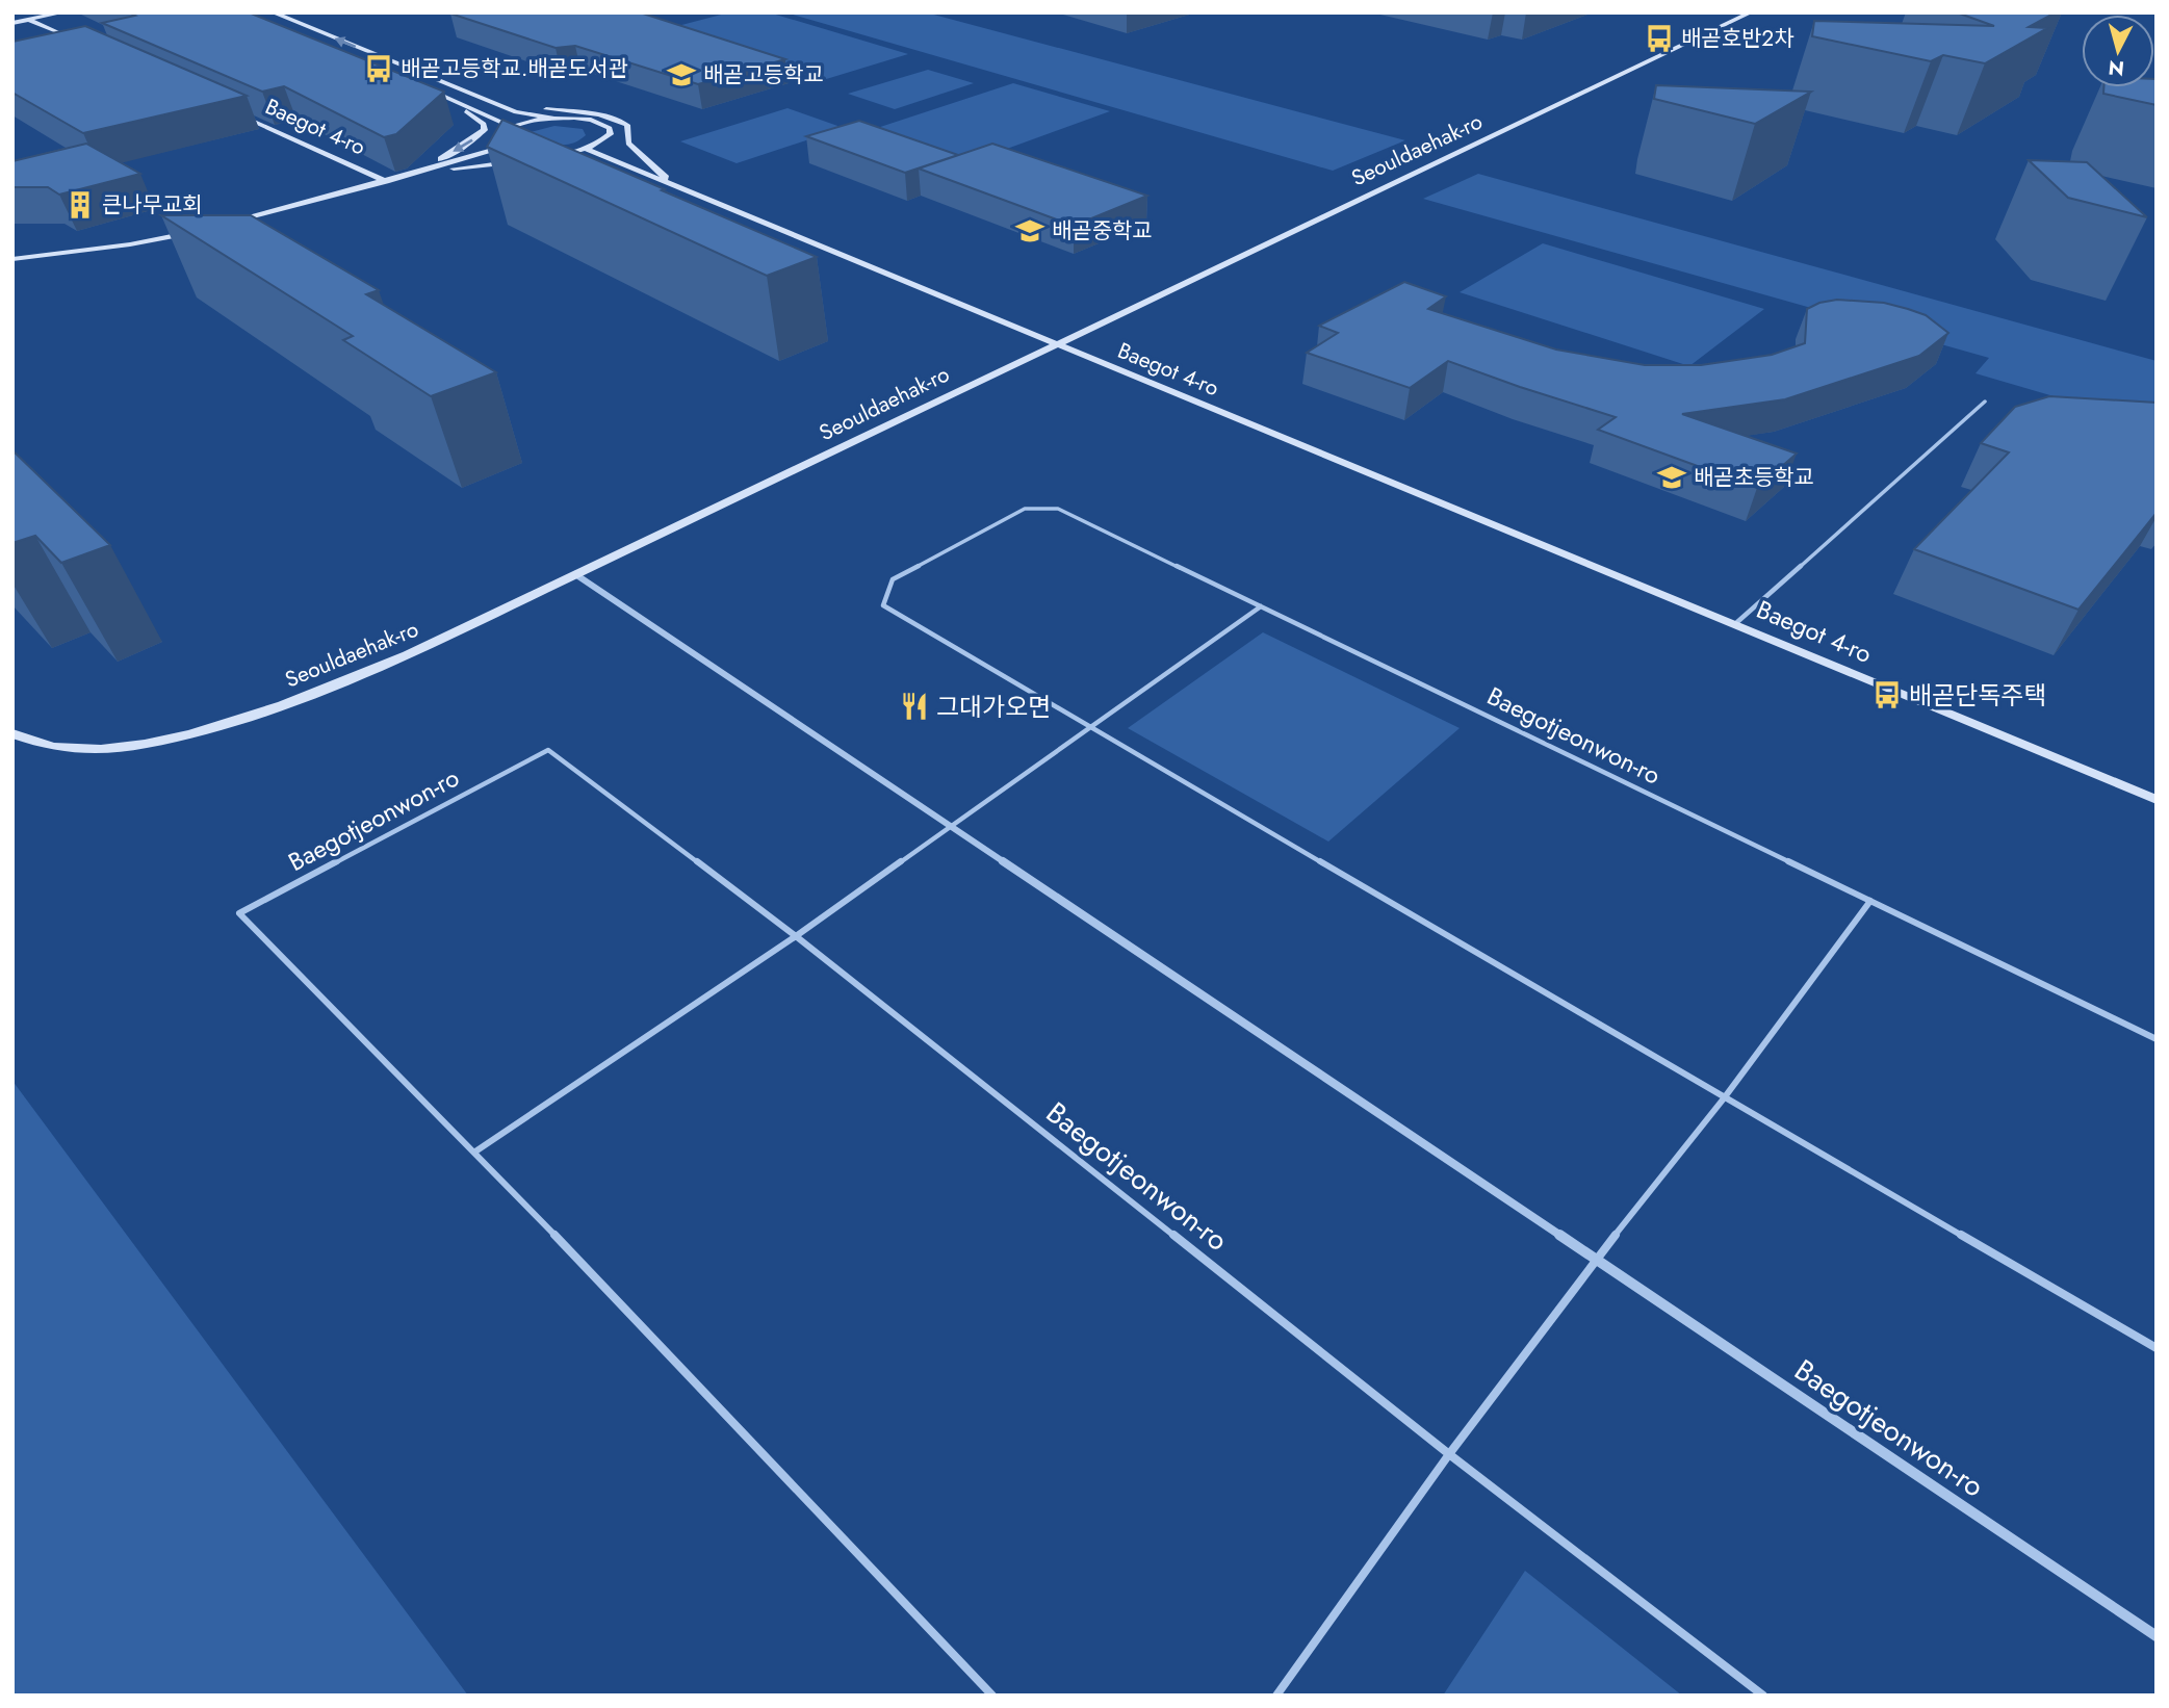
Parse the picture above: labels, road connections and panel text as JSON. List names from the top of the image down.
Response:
{
  "streets": {
    "main road": ["Baegot 4-ro", "Seouldaehak-ro"],
    "street": ["Baegotjeonwon-ro"]
  },
  "crossings": [
    ["Baegot 4-ro", "Seouldaehak-ro"],
    ["Seouldaehak-ro", "Baegotjeonwon-ro"]
  ],
  "places": {
    "bus stop": ["배곧호반2차", "배곧고등학교.배곧도서관", "배곧단독주택"],
    "school or university": ["배곧고등학교", "배곧중학교", "배곧초등학교"],
    "building": ["큰나무교회"],
    "restaurant": ["그대가오면"]
  },
  "north": "bottom"
}
